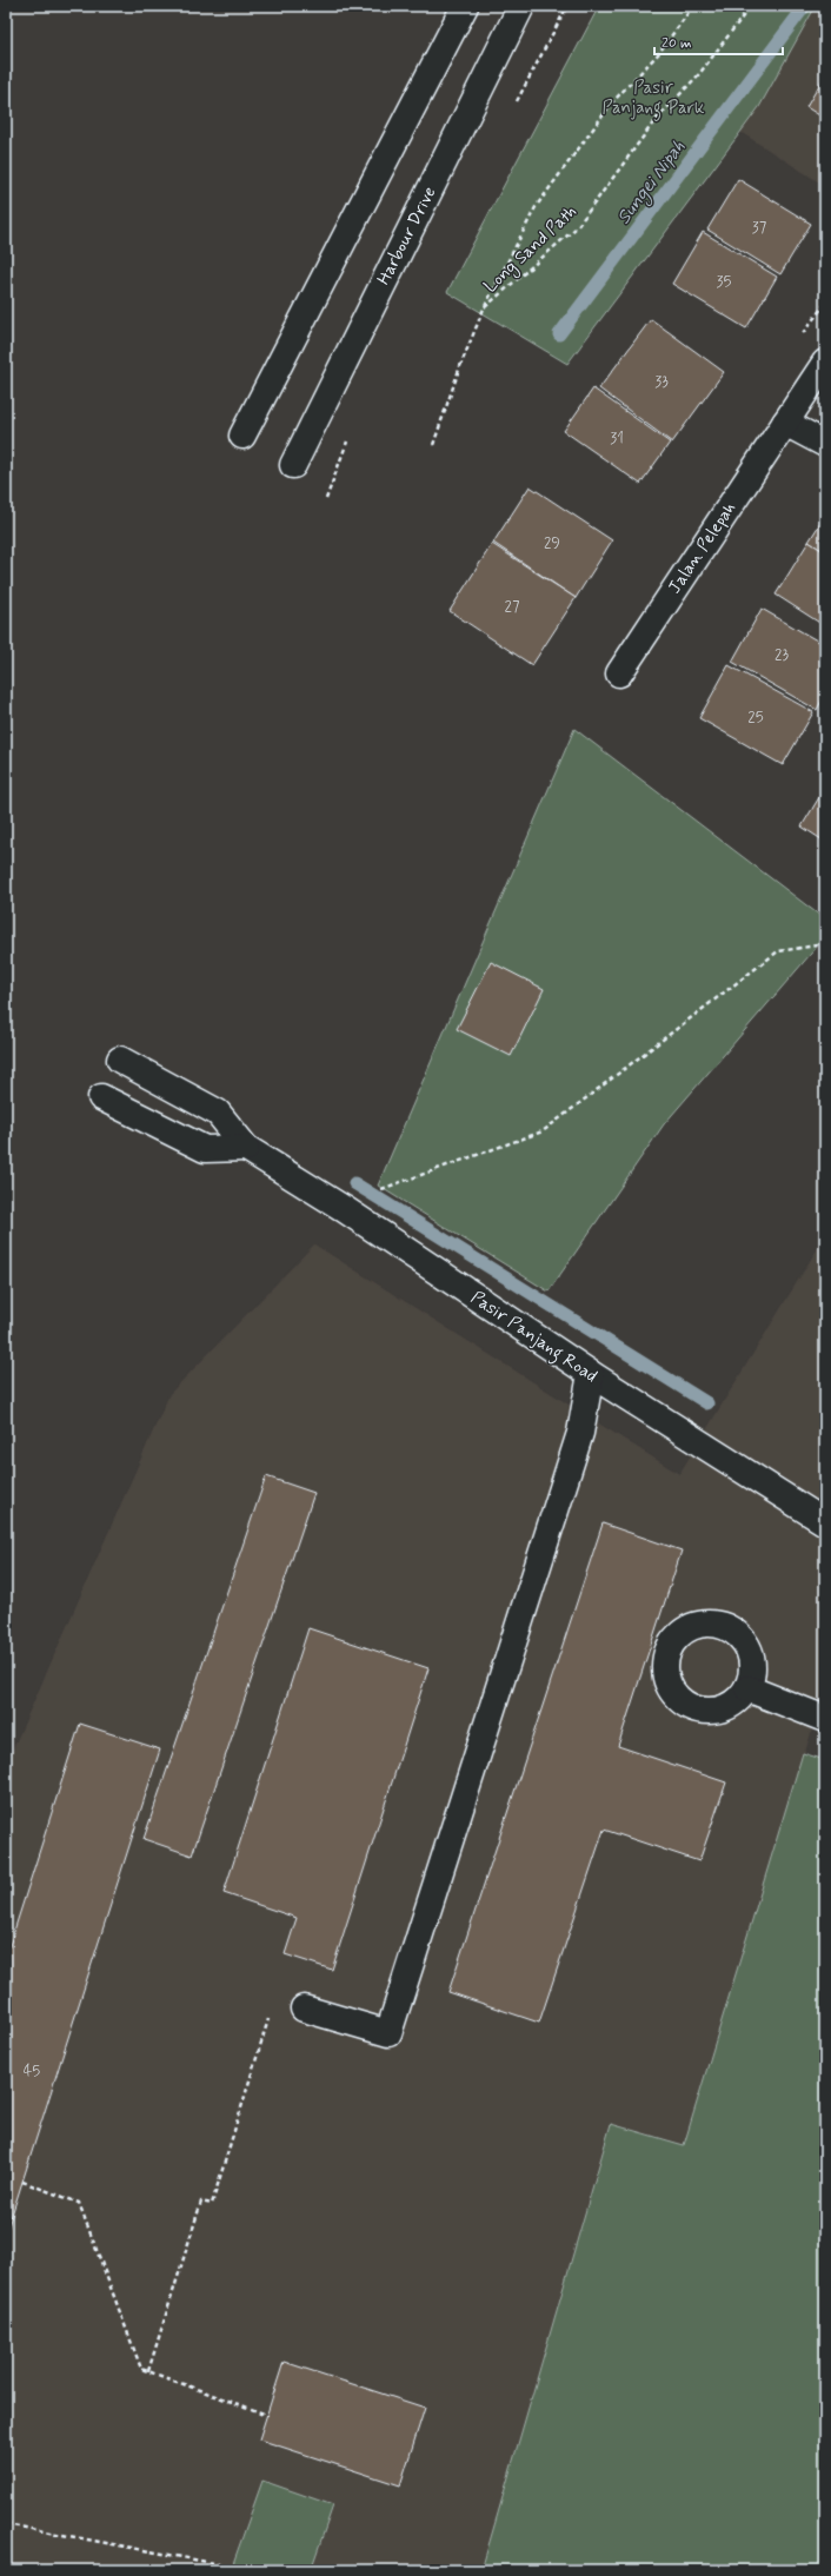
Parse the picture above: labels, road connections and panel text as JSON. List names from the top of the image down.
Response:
{
  "streets": {
    "street": ["Harbour Drive", "Jalan Pelepah", "Pasir Panjang Road"],
    "path": ["Long Sand Path"]
  },
  "water": ["Sungei Nipah"],
  "parks": ["Pasir Panjang Park"],
  "house_numbers": [
    "37",
    "35",
    "33",
    "31",
    "29",
    "27",
    "23",
    "25",
    "45"
  ],
  "scale_bar": "20 m"
}
